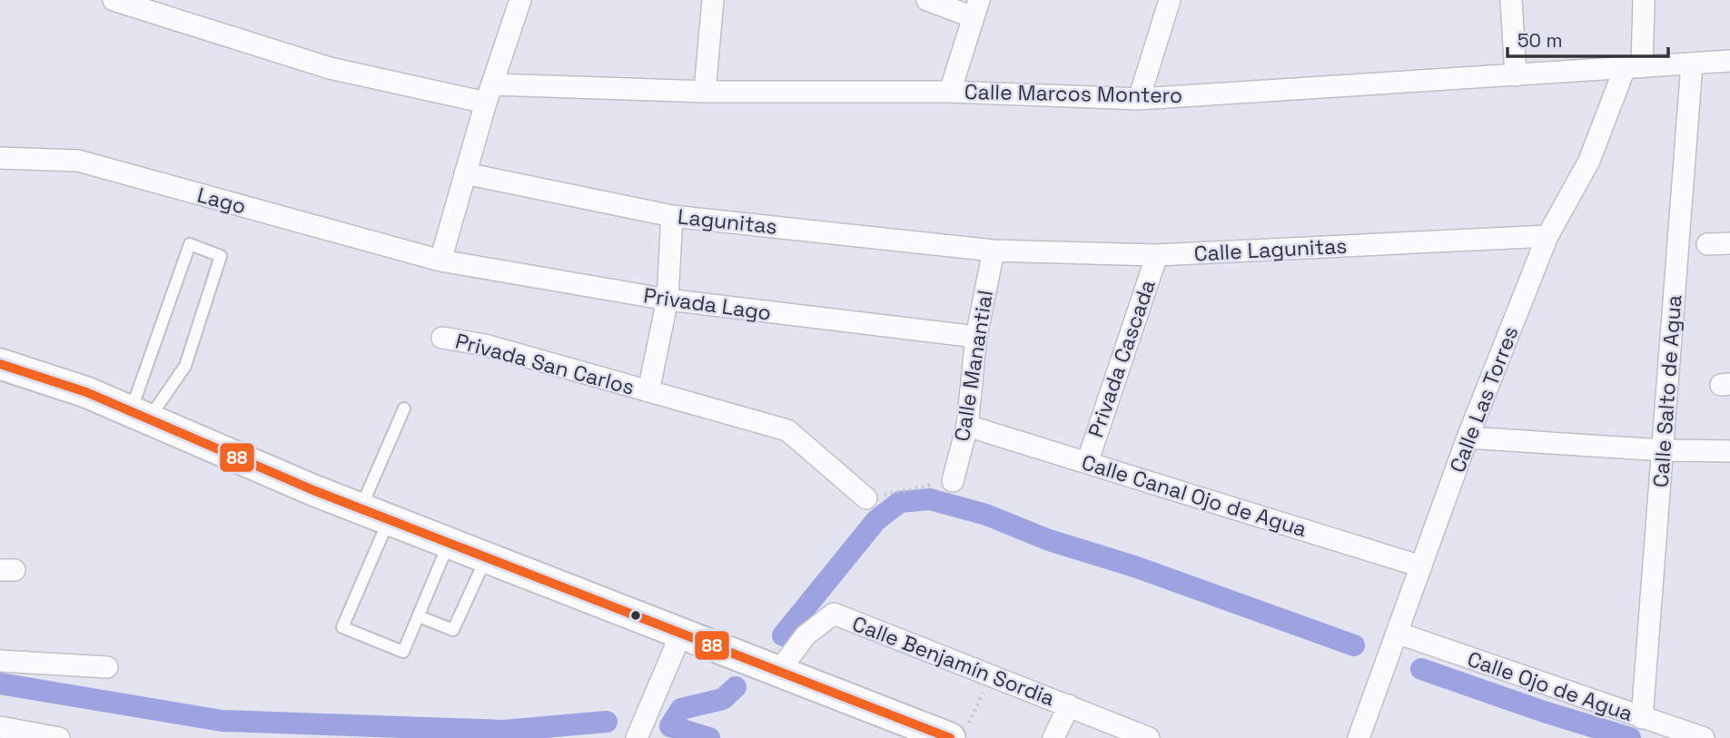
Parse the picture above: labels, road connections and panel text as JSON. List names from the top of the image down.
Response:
{
  "streets": {
    "street": [
      "Calle Marcos Montero",
      "Lago",
      "Lagunitas",
      "Calle Lagunitas",
      "Privada Lago",
      "Privada Cascada",
      "Privada San Carlos",
      "Calle Manantial",
      "Calle Salto de Agua",
      "Calle Las Torres",
      "Calle Canal Ojo de Agua",
      "Calle Benjamín Sordia",
      "Calle Ojo de Agua"
    ]
  },
  "crossings": [
    ["Calle Marcos Montero", "Calle Salto de Agua"],
    ["Calle Marcos Montero", "Calle Las Torres"],
    ["Lago", "Privada Lago"],
    ["Lagunitas", "Calle Lagunitas"],
    ["Lagunitas", "Privada San Carlos"],
    ["Lagunitas", "Calle Manantial"],
    ["Calle Lagunitas", "Privada Cascada"],
    ["Calle Lagunitas", "Calle Manantial"],
    ["Calle Lagunitas", "Calle Las Torres"],
    ["Privada Lago", "Privada San Carlos"],
    ["Privada Lago", "Calle Manantial"],
    ["Privada Cascada", "Calle Canal Ojo de Agua"],
    ["Calle Manantial", "Calle Canal Ojo de Agua"],
    ["Calle Salto de Agua", "Calle Ojo de Agua"],
    ["Calle Las Torres", "Calle Canal Ojo de Agua"],
    ["Calle Las Torres", "Calle Ojo de Agua"]
  ],
  "lines": ["transit line 88"],
  "scale_bar": "50 m"
}
